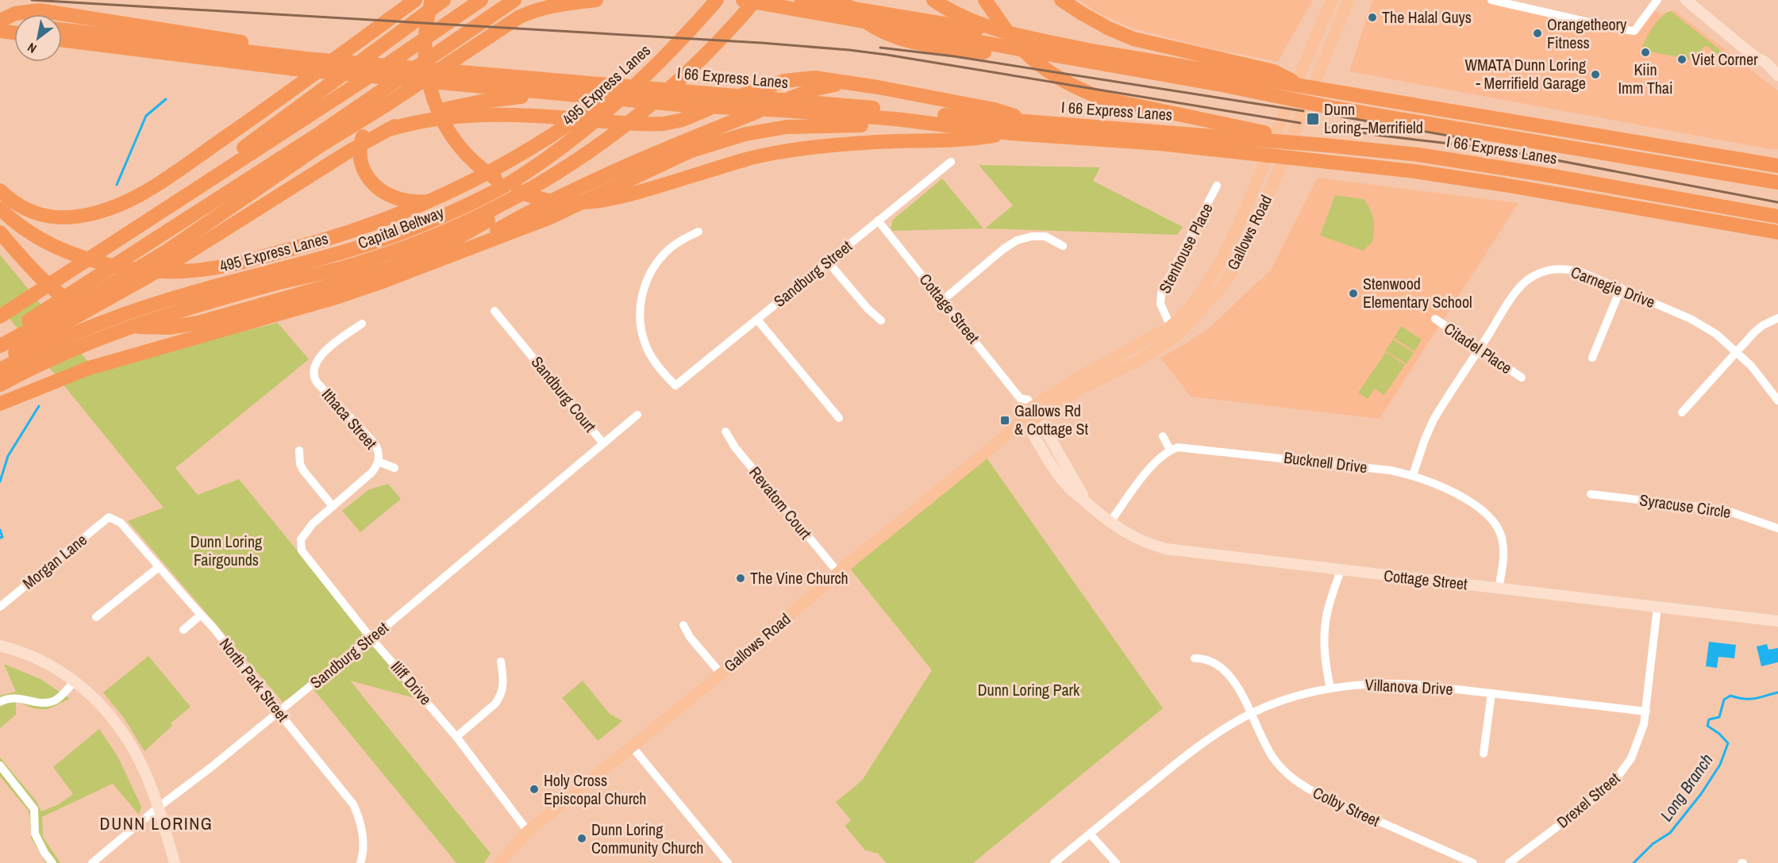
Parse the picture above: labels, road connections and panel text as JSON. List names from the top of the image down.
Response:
{
  "streets": {
    "highway": ["I 66 Express Lanes", "495 Express Lanes", "Capital Beltway"],
    "main road": ["Gallows Road"],
    "street": [
      "Stenhouse Place",
      "Sandburg Street",
      "Carnegie Drive",
      "Cottage Street",
      "Citadel Place",
      "Sandburg Court",
      "Ithaca Street",
      "Bucknell Drive",
      "Revatom Court",
      "Syracuse Circle",
      "Morgan Lane",
      "North Park Street",
      "Iliff Drive",
      "Villanova Drive",
      "Drexel Street",
      "Colby Street"
    ]
  },
  "crossings": [
    ["Gallows Road", "Stenhouse Place"],
    ["Gallows Road", "Cottage Street"],
    ["Gallows Road", "Revatom Court"],
    ["Gallows Road", "Iliff Drive"],
    ["Sandburg Street", "Cottage Street"],
    ["Sandburg Street", "Sandburg Court"],
    ["Sandburg Street", "North Park Street"],
    ["Sandburg Street", "Iliff Drive"],
    ["Carnegie Drive", "Citadel Place"],
    ["Carnegie Drive", "Bucknell Drive"],
    ["Cottage Street", "Bucknell Drive"],
    ["Cottage Street", "Drexel Street"],
    ["Ithaca Street", "Iliff Drive"],
    ["Morgan Lane", "North Park Street"],
    ["Villanova Drive", "Drexel Street"],
    ["Villanova Drive", "Colby Street"]
  ],
  "districts": ["DUNN LORING"],
  "water": ["Long Branch"],
  "parks": ["Dunn Loring Fairgounds", "Dunn Loring Park"],
  "places": {
    "other": [
      "The Halal Guys",
      "Orangetheory Fitness",
      "Kiin Imm Thai",
      "Viet Corner",
      "WMATA Dunn Loring - Merrifield Garage",
      "Stenwood Elementary School",
      "The Vine Church",
      "Holy Cross Episcopal Church",
      "Dunn Loring Community Church"
    ],
    "transit": ["Dunn Loring–Merrifield", "Gallows Rd & Cottage St"]
  },
  "north": "bottom left"
}
